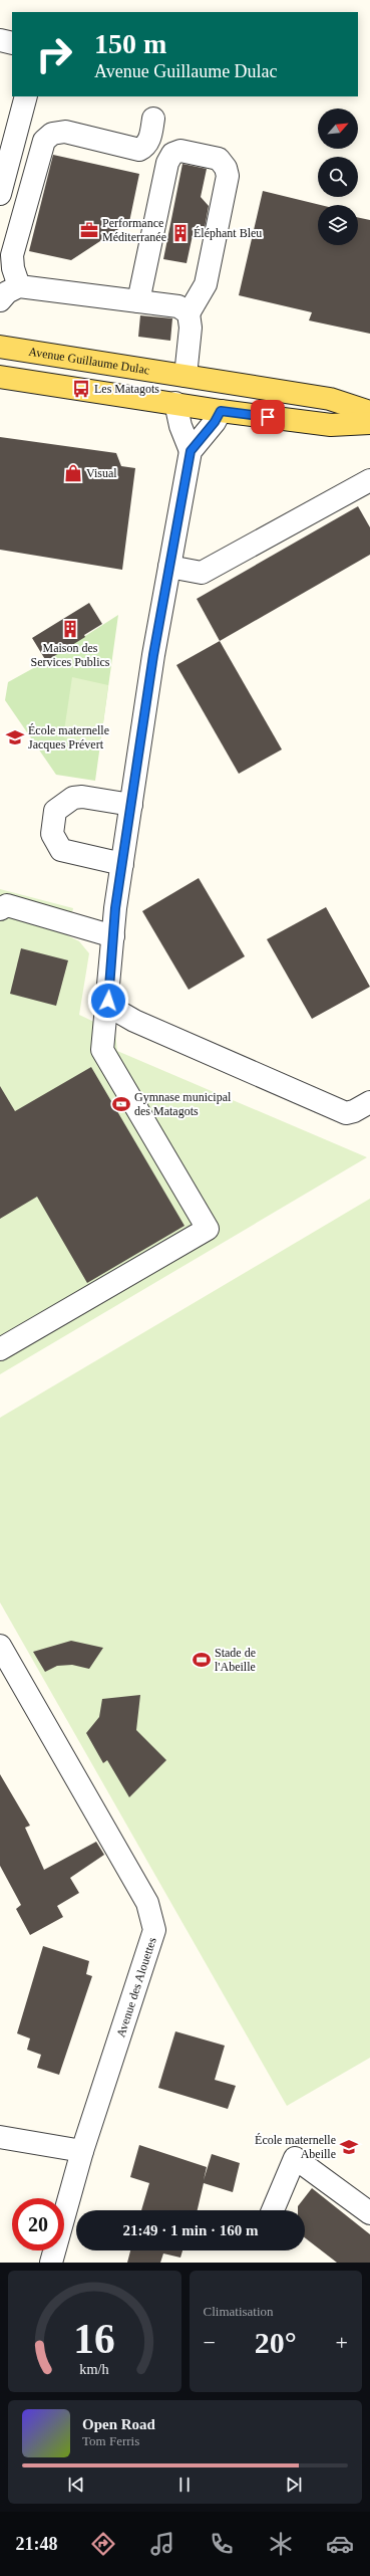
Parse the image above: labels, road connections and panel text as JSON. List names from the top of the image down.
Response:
{
  "streets": {
    "main road": ["Avenue Guillaume Dulac"],
    "street": ["Avenue des Alouettes"]
  },
  "places": {
    "office": ["Performance Méditerranée"],
    "building": ["Éléphant Bleu", "Maison des Services Publics"],
    "bus stop": ["Les Matagots"],
    "shop": ["Visual"],
    "school or university": ["École maternelle Jacques Prévert", "École maternelle Abeille"],
    "sports": ["Gymnase municipal des Matagots", "Stade de l'Abeille"]
  },
  "north": "top right",
  "page": {
    "turn": ["150 m", "Avenue Guillaume Dulac"],
    "limit": "20",
    "trip": "21:49 · 1 min · 160 m",
    "tile": "Climatisation",
    "heat": ["−", "20°", "+"],
    "song": ["Open Road", "Tom Ferris"],
    "tabs": "21:48",
    "gauge": ["16", "km/h"]
  }
}
